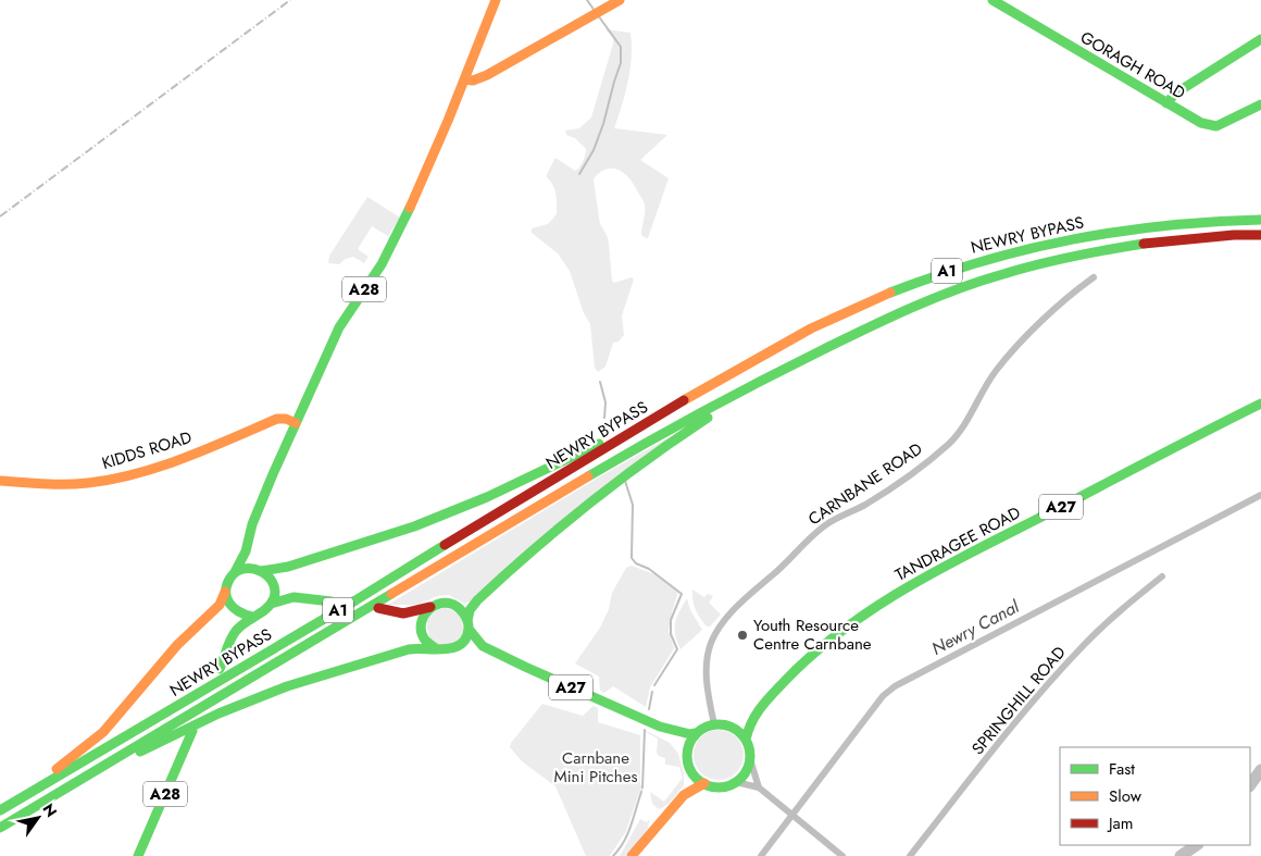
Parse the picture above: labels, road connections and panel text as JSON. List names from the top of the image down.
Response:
{
  "streets": {
    "main road": [
      "GORAGH ROAD",
      "NEWRY BYPASS",
      "A1",
      "A28",
      "KIDDS ROAD",
      "A27",
      "TANDRAGEE ROAD"
    ],
    "street": ["CARNBANE ROAD", "SPRINGHILL ROAD"]
  },
  "crossings": [
    ["A28", "KIDDS ROAD"],
    ["CARNBANE ROAD", "A27"],
    ["CARNBANE ROAD", "TANDRAGEE ROAD"],
    ["A27", "TANDRAGEE ROAD"]
  ],
  "water": ["Newry Canal"],
  "parks": ["Carnbane Mini Pitches"],
  "places": ["Youth Resource Centre Carnbane"],
  "legend": ["Fast", "Slow", "Jam"],
  "north": "top right"
}
